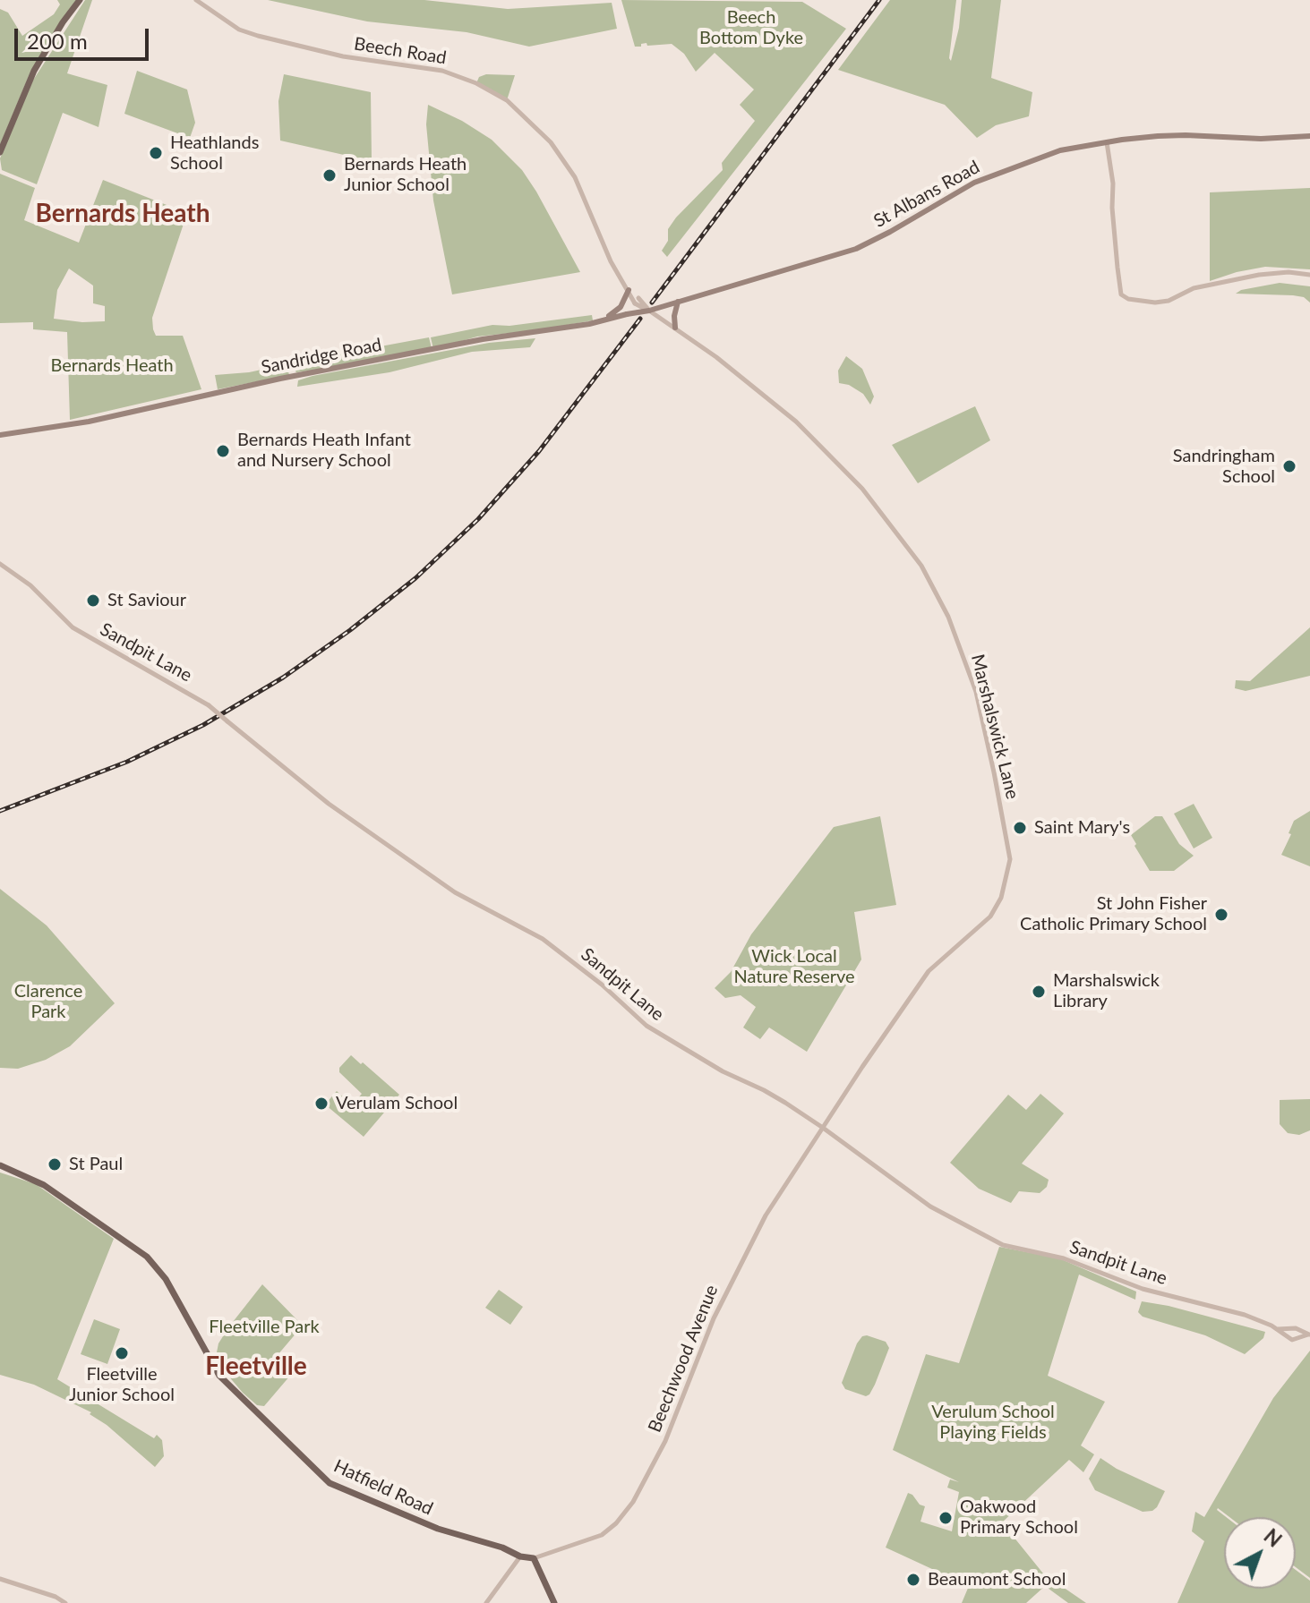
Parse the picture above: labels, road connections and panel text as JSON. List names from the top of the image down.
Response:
{
  "streets": {
    "main road": ["St Albans Road", "Sandridge Road", "Hatfield Road"],
    "street": [
      "Beech Road",
      "Sandpit Lane",
      "Marshalswick Lane",
      "Beechwood Avenue"
    ]
  },
  "crossings": [
    ["Beech Road", "St Albans Road"],
    ["Beech Road", "Sandridge Road"],
    ["Beech Road", "Marshalswick Lane"],
    ["St Albans Road", "Sandridge Road"],
    ["St Albans Road", "Marshalswick Lane"],
    ["Sandridge Road", "Marshalswick Lane"],
    ["Sandpit Lane", "Marshalswick Lane"],
    ["Sandpit Lane", "Beechwood Avenue"],
    ["Marshalswick Lane", "Beechwood Avenue"],
    ["Beechwood Avenue", "Hatfield Road"]
  ],
  "districts": ["Bernards Heath", "Fleetville"],
  "parks": [
    "Beech Bottom Dyke",
    "Bernards Heath",
    "Wick Local Nature Reserve",
    "Clarence Park",
    "Fleetville Park",
    "Verulum School Playing Fields"
  ],
  "places": [
    "Heathlands School",
    "Bernards Heath Junior School",
    "Bernards Heath Infant and Nursery School",
    "Sandringham School",
    "St Saviour",
    "Saint Mary's",
    "St John Fisher Catholic Primary School",
    "Marshalswick Library",
    "Verulam School",
    "St Paul",
    "Fleetville Junior School",
    "Oakwood Primary School",
    "Beaumont School"
  ],
  "scale_bar": "200 m",
  "north": "top right"
}
